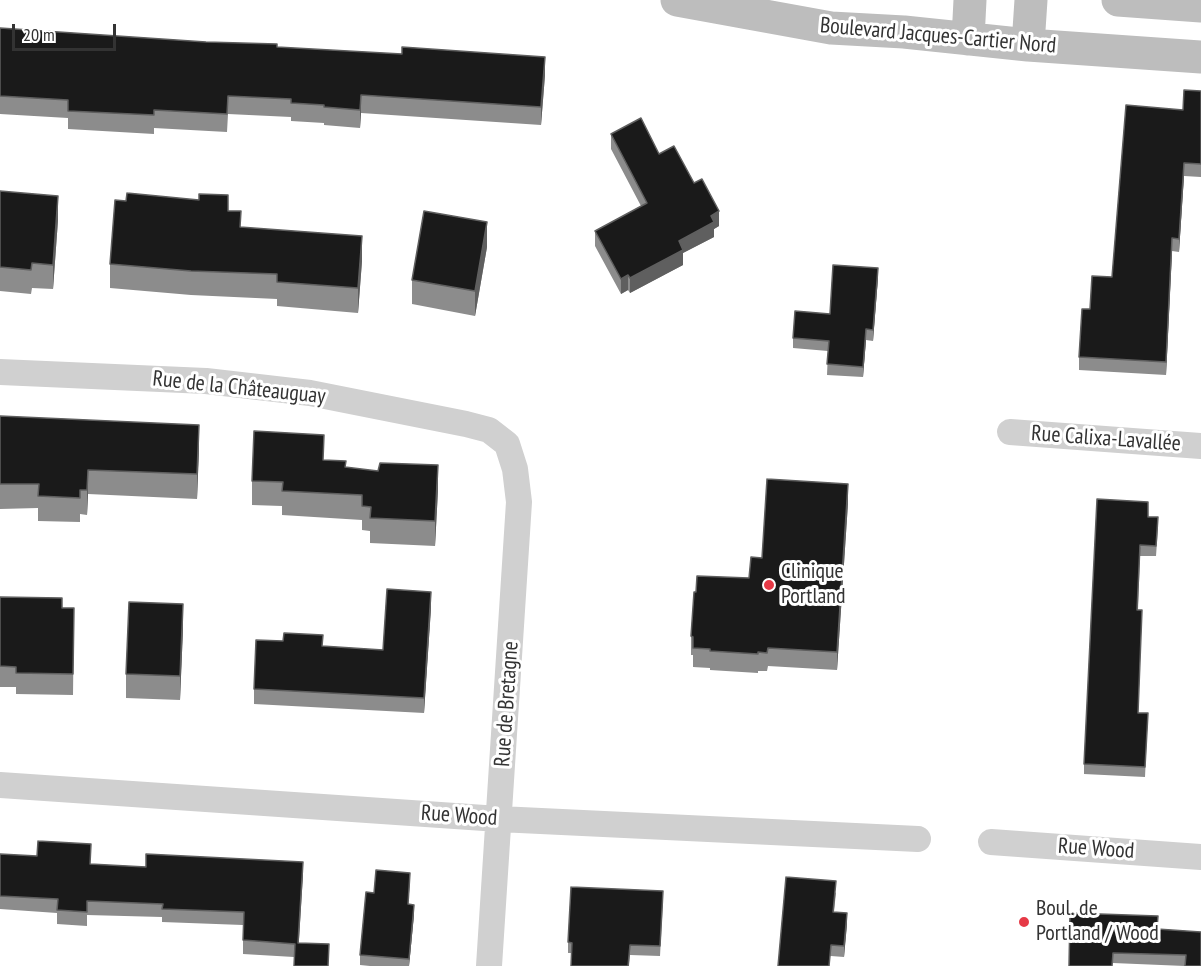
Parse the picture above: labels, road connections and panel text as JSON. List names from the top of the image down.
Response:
{
  "streets": {
    "main road": ["Boulevard Jacques-Cartier Nord"],
    "street": [
      "Rue de la Châteauguay",
      "Rue Calixa-Lavallée",
      "Rue de Bretagne",
      "Rue Wood"
    ]
  },
  "crossings": [
    ["Rue de la Châteauguay", "Rue de Bretagne"],
    ["Rue de Bretagne", "Rue Wood"]
  ],
  "places": ["Clinique Portland", "Boul. de Portland / Wood"],
  "scale_bar": "20 m"
}
